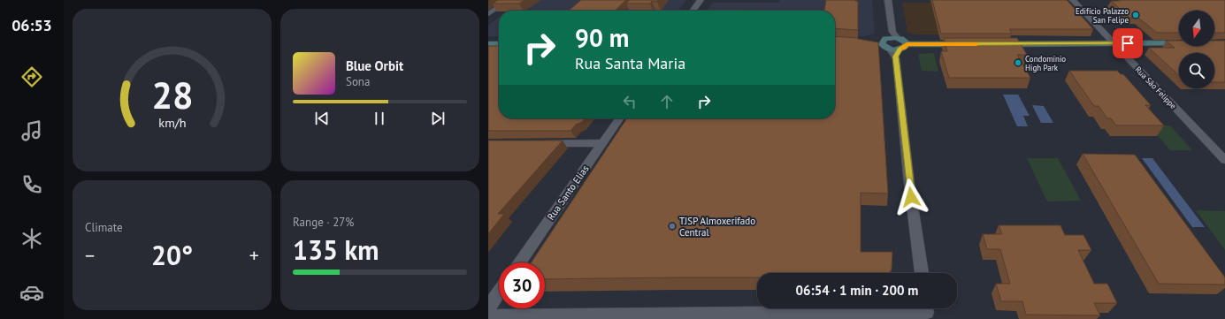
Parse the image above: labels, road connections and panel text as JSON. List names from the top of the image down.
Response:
{
  "streets": {
    "street": ["Rua São Felippe", "Rua Santo Elias"]
  },
  "places": ["Edifício Palazzo San Felipe", "Condomínio High Park", "TJSP Almoxerifado Central"],
  "north": "bottom",
  "page": {
    "tabs": "06:53",
    "turn": ["90 m", "Rua Santa Maria"],
    "song": ["Blue Orbit", "Sona"],
    "tile": [
      "Climate",
      ["Range · 27%", "135 km"]
    ],
    "heat": ["−", "20°", "+"],
    "limit": "30",
    "trip": "06:54 · 1 min · 200 m",
    "gauge": ["28", "km/h"]
  }
}
